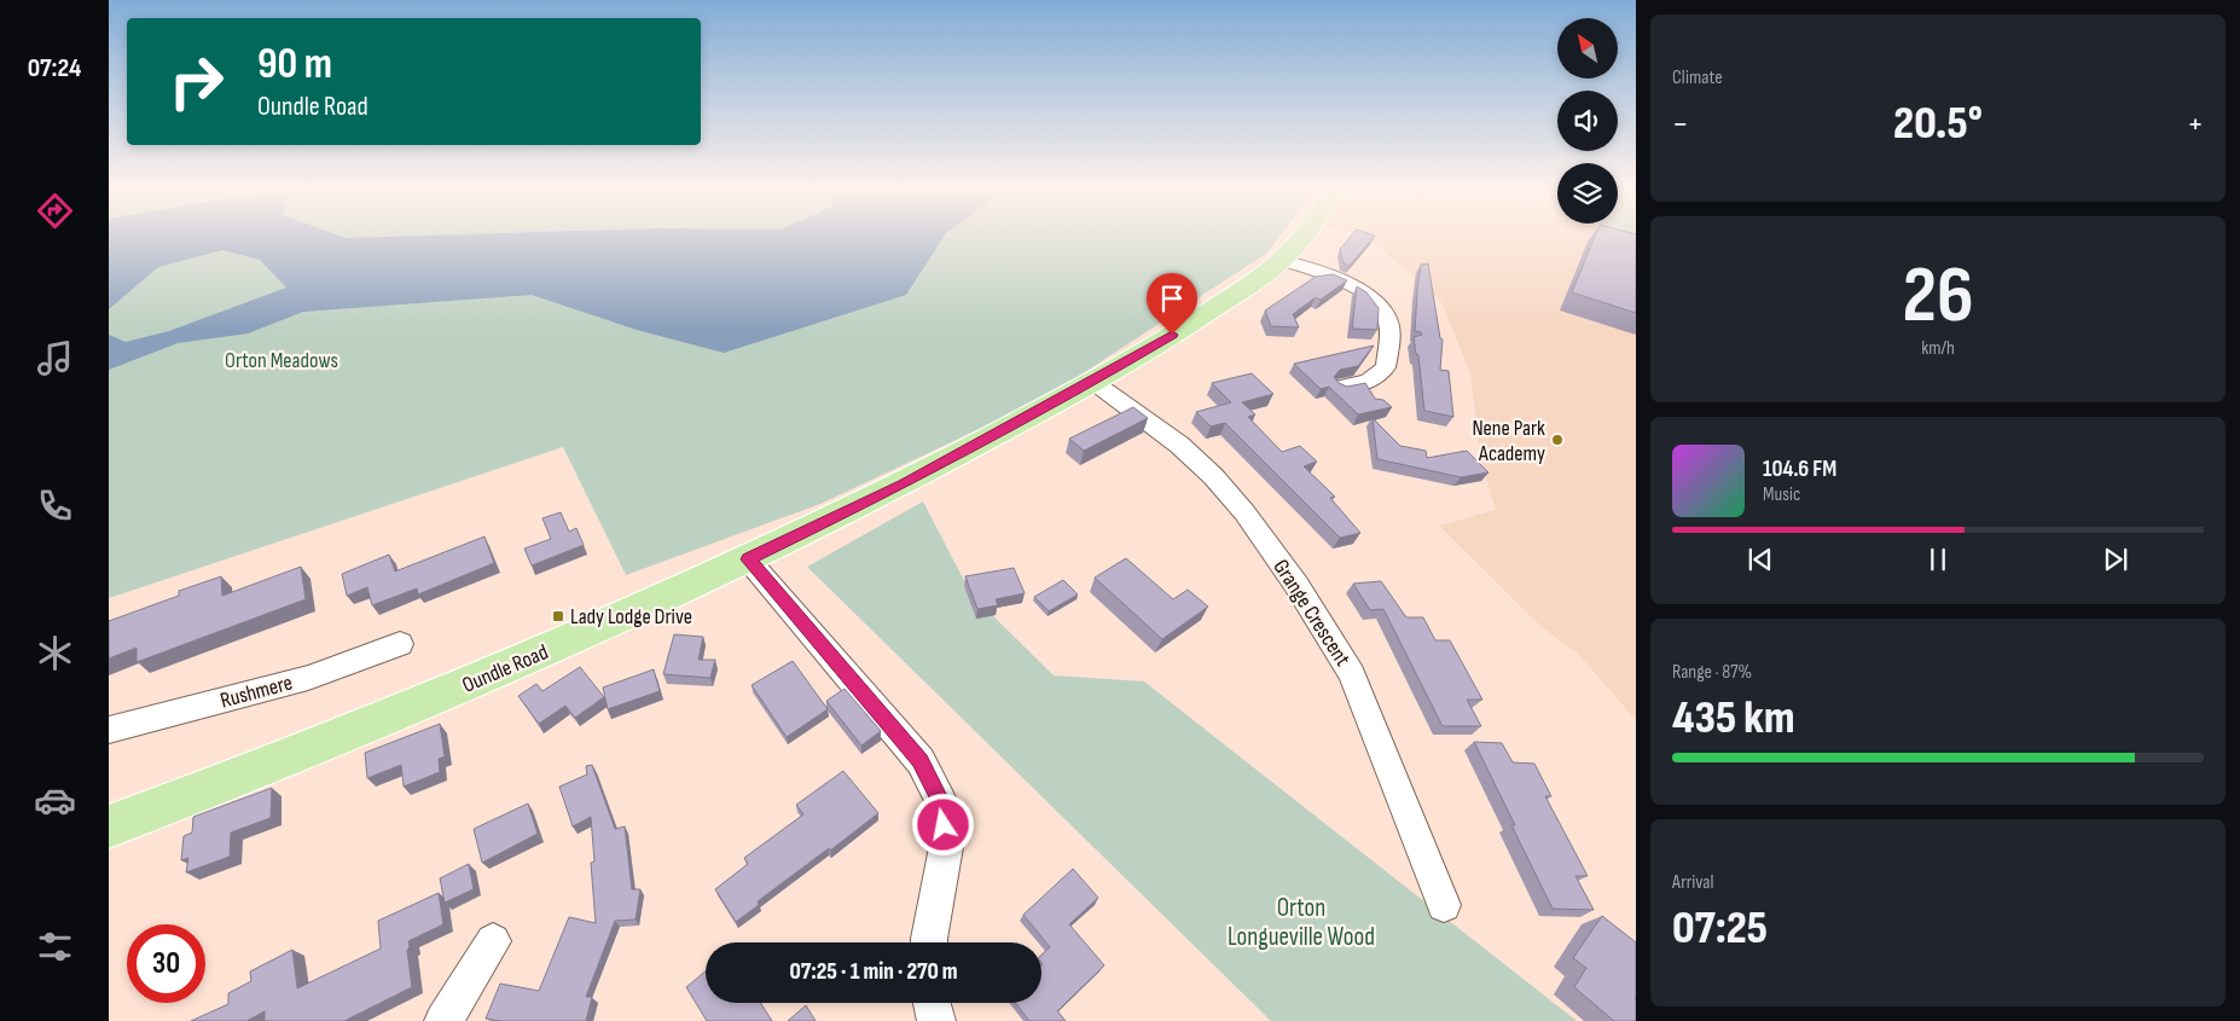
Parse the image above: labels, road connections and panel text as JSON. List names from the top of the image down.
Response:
{
  "streets": {
    "main road": ["Oundle Road"],
    "street": ["Grange Crescent", "Rushmere"]
  },
  "crossings": [
    ["Grange Crescent", "Oundle Road"]
  ],
  "parks": ["Orton Meadows", "Orton Longueville Wood"],
  "places": {
    "other": ["Nene Park Academy"],
    "transit": ["Lady Lodge Drive"]
  },
  "north": "top left",
  "page": {
    "tabs": "07:24",
    "tile": [
      "Climate",
      ["26", "km/h"],
      ["Range · 87%", "435 km"],
      ["Arrival", "07:25"]
    ],
    "turn": ["90 m", "Oundle Road"],
    "heat": ["−", "20.5°", "+"],
    "song": ["104.6 FM", "Music"],
    "limit": "30",
    "trip": "07:25 · 1 min · 270 m"
  }
}
